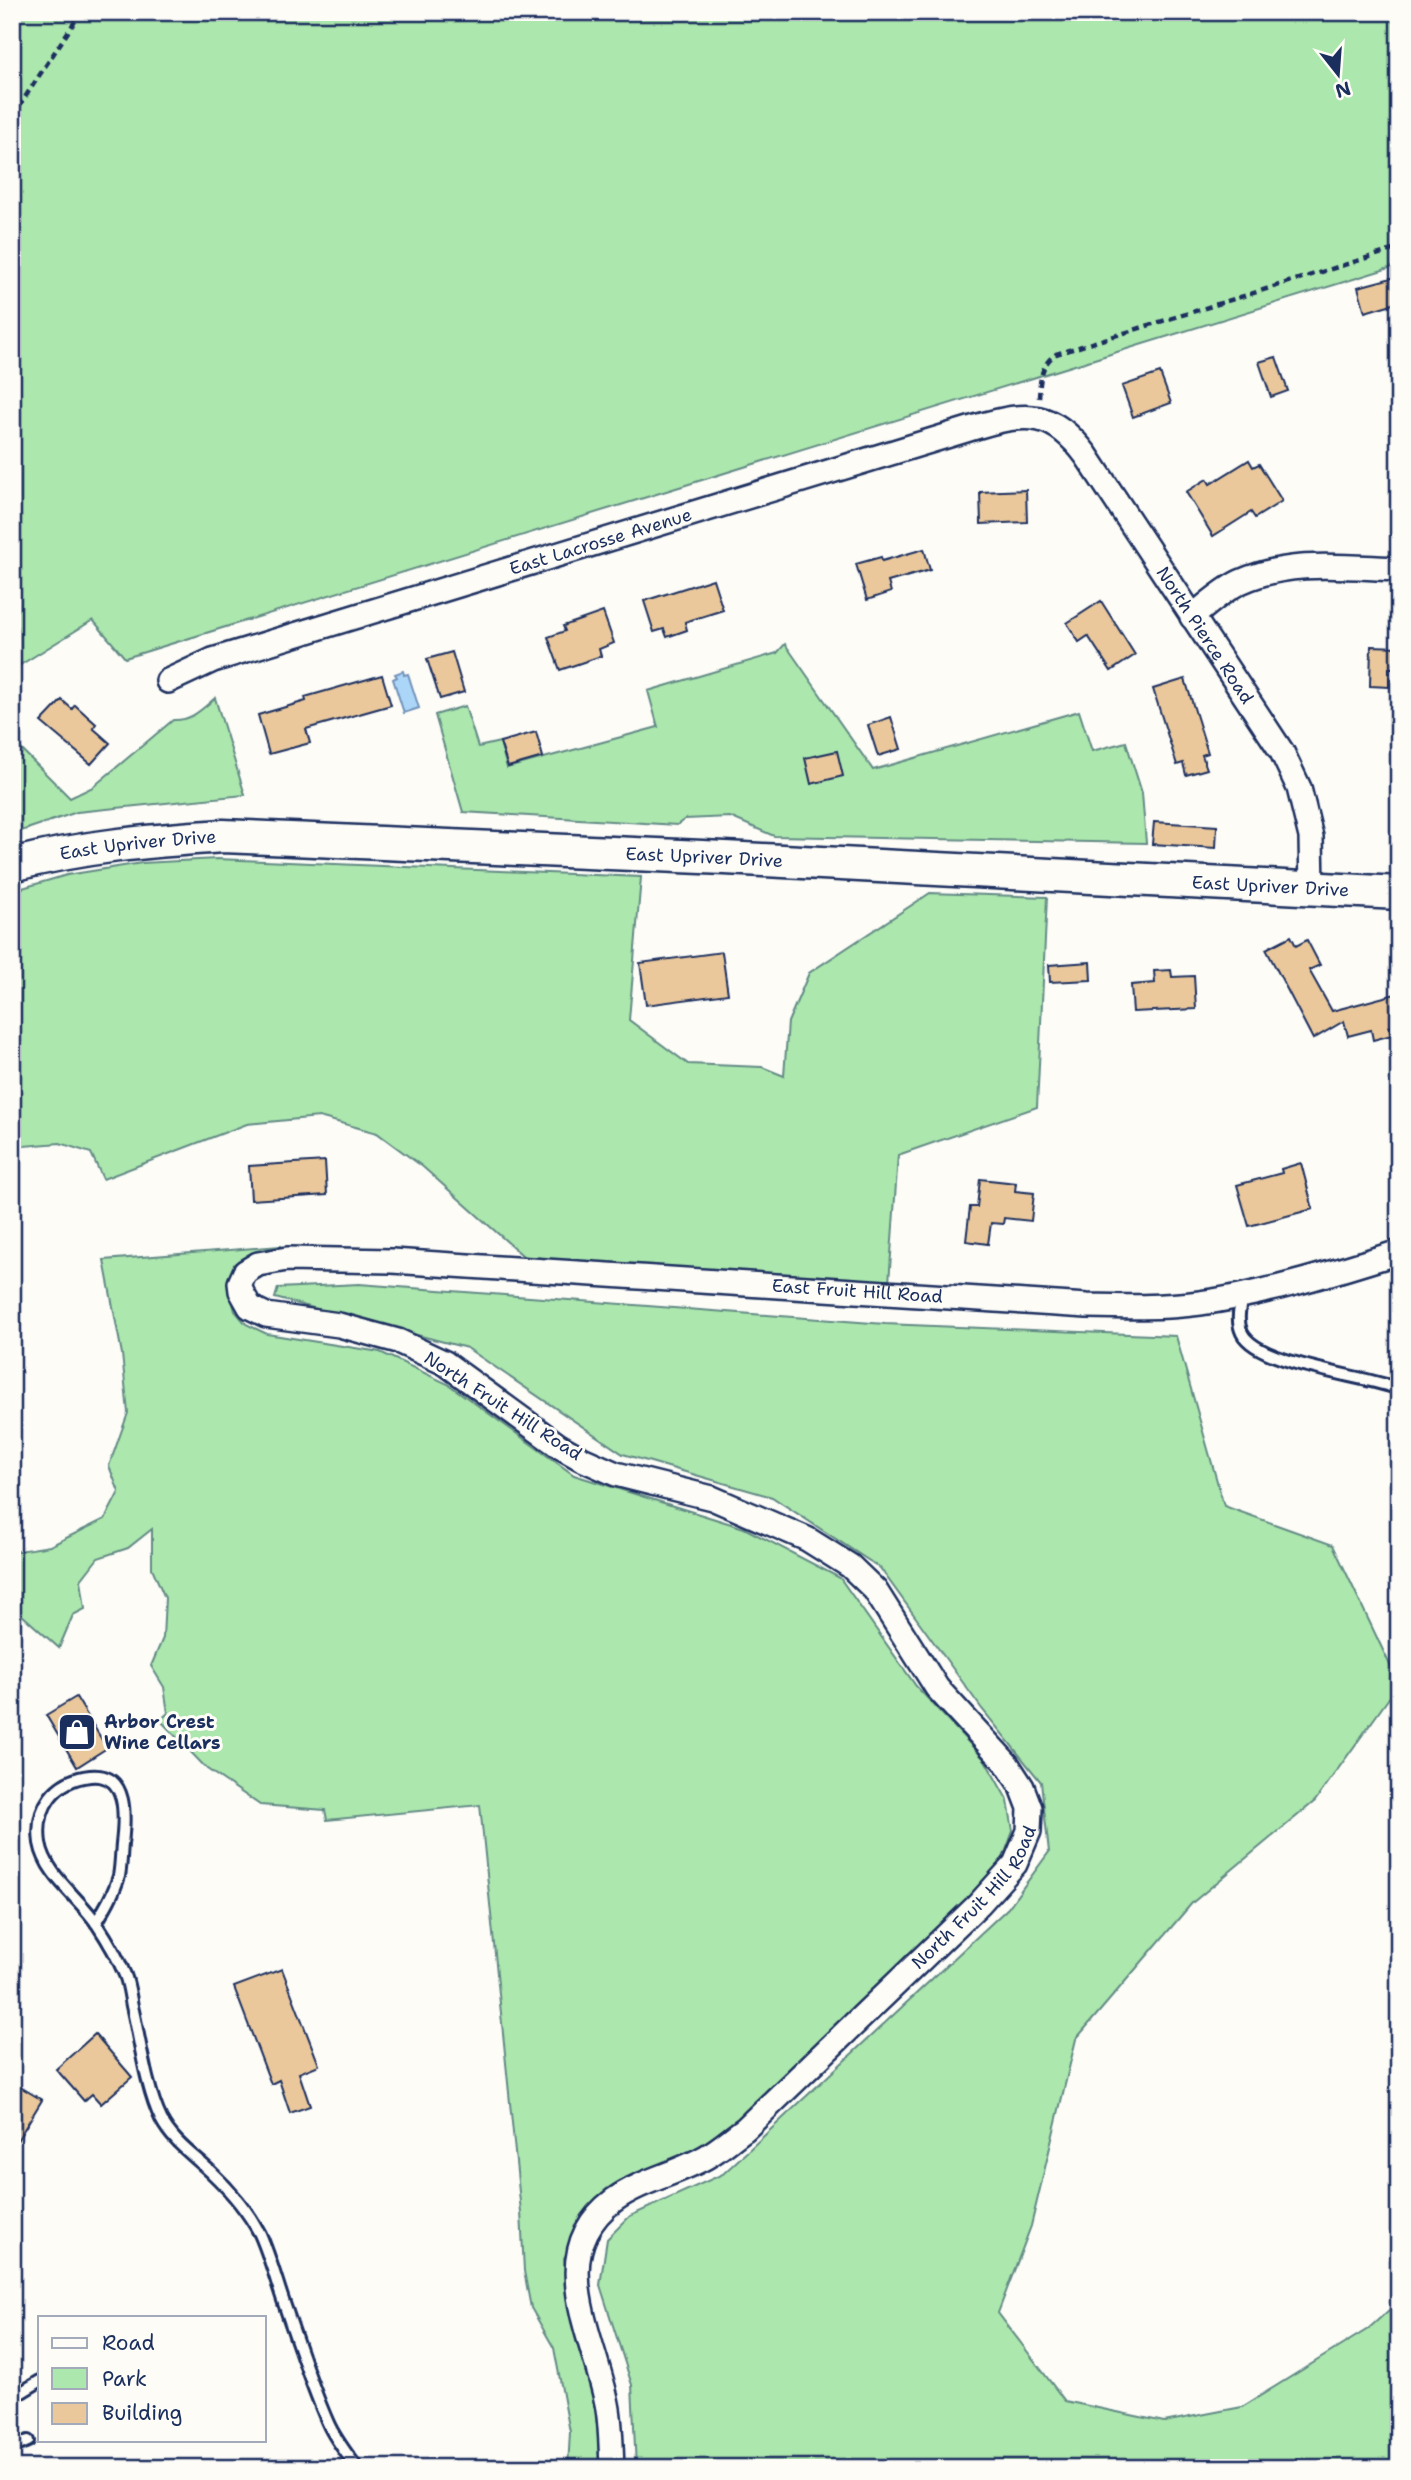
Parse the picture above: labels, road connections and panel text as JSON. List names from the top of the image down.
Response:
{
  "streets": {
    "street": [
      "East Lacrosse Avenue",
      "North Pierce Road",
      "East Upriver Drive",
      "East Fruit Hill Road",
      "North Fruit Hill Road"
    ]
  },
  "crossings": [
    ["East Lacrosse Avenue", "North Pierce Road"],
    ["North Pierce Road", "East Upriver Drive"],
    ["East Fruit Hill Road", "North Fruit Hill Road"]
  ],
  "places": {
    "shop": ["Arbor Crest Wine Cellars"]
  },
  "legend": ["Road", "Park", "Building"],
  "north": "bottom"
}
